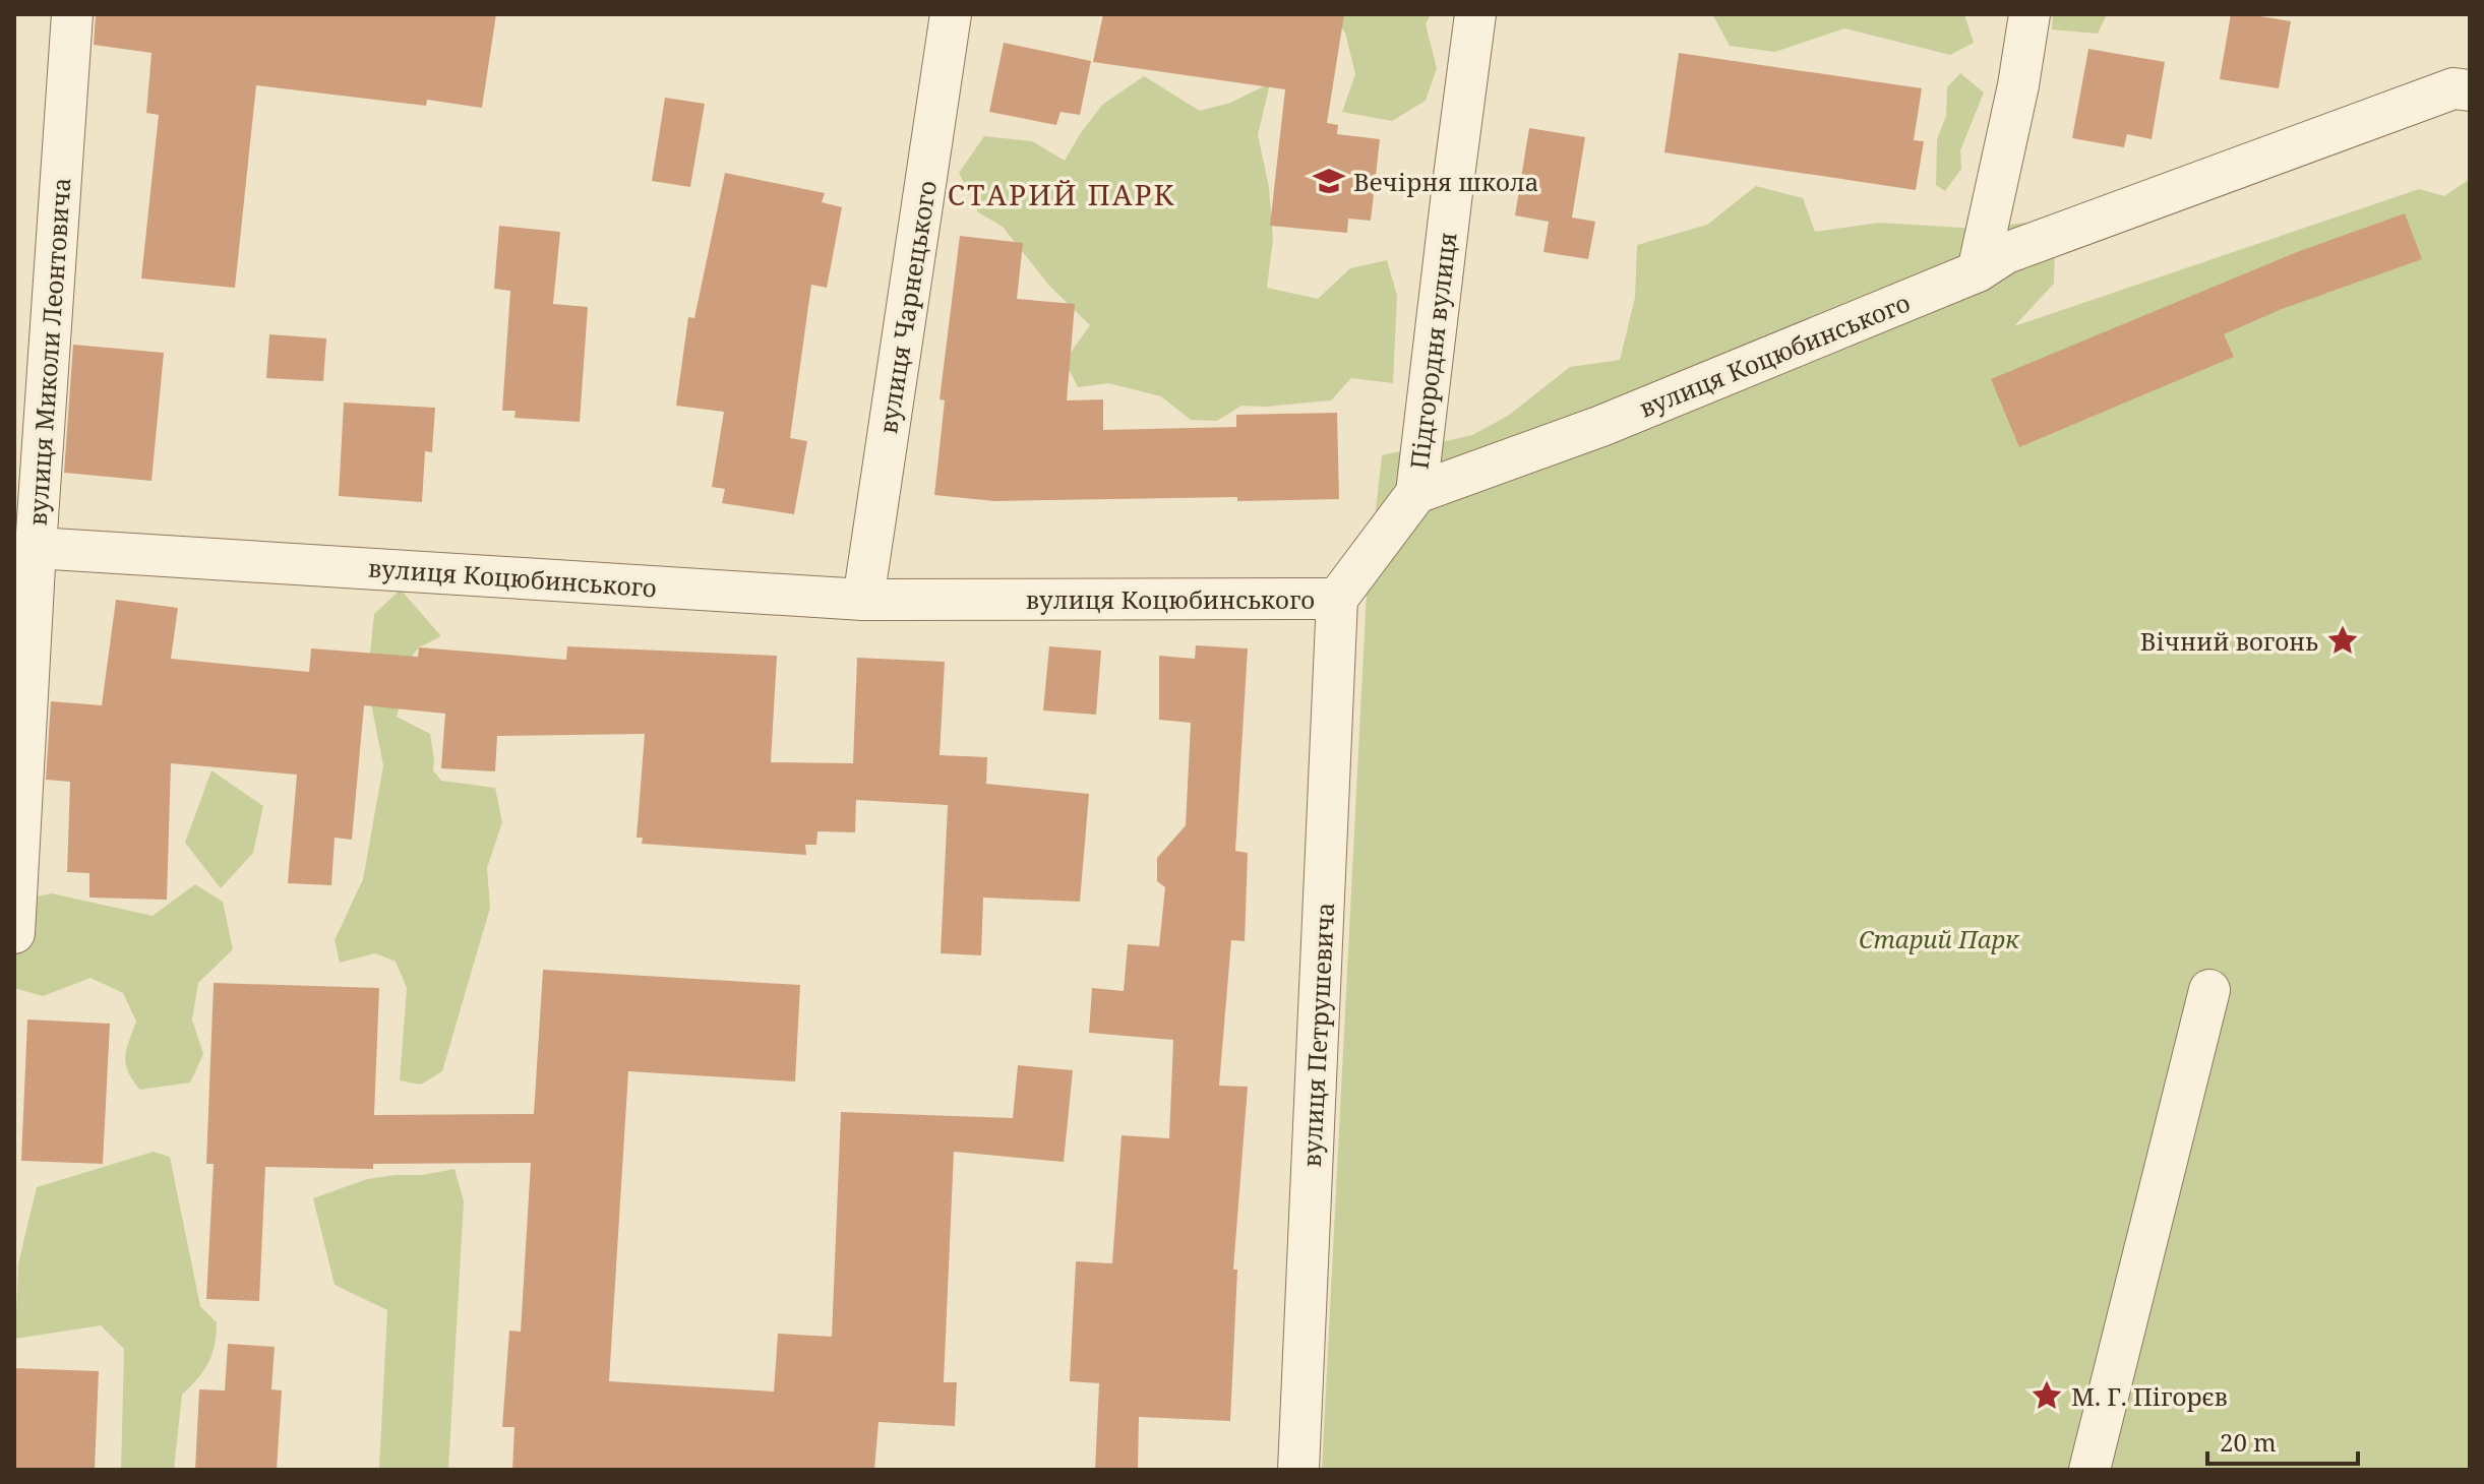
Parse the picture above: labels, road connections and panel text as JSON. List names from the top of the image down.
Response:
{
  "streets": {
    "street": [
      "вулиця Чарнецького",
      "Підгородня вулиця",
      "вулиця Миколи Леонтовича",
      "вулиця Коцюбинського",
      "вулиця Петрушевича"
    ]
  },
  "crossings": [
    ["вулиця Чарнецького", "вулиця Коцюбинського"],
    ["Підгородня вулиця", "вулиця Коцюбинського"],
    ["вулиця Миколи Леонтовича", "вулиця Коцюбинського"],
    ["вулиця Коцюбинського", "вулиця Петрушевича"]
  ],
  "districts": ["СТАРИЙ ПАРК"],
  "parks": ["Старий Парк"],
  "places": {
    "school or university": ["Вечірня школа"],
    "place": ["Вічний вогонь", "М. Г. Пігорєв"]
  },
  "scale_bar": "20 m"
}
